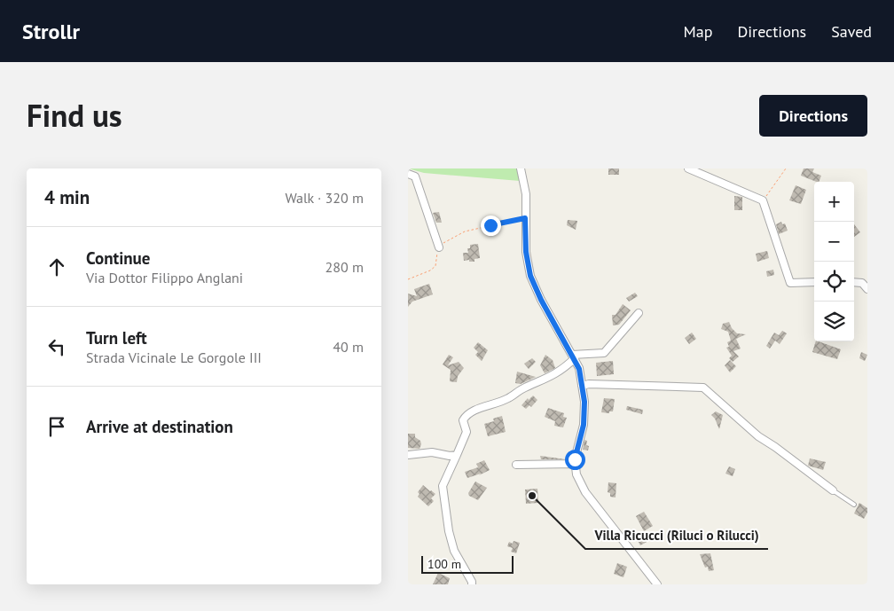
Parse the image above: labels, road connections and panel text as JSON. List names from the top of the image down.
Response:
{
  "places": ["Villa Ricucci (Riluci o Rilucci)"],
  "scale_bar": "100 m",
  "page": {
    "header": "Strollr",
    "nav": ["Map", "Directions", "Saved"],
    "title": "Find us",
    "buttons": "Directions",
    "heading": ["4 min", "Walk · 320 m"],
    "map_buttons": ["+", "−"],
    "list": [
      ["Continue", "Via Dottor Filippo Anglani", "280 m"],
      ["Turn left", "Strada Vicinale Le Gorgole III", "40 m"],
      "Arrive at destination"
    ],
    "scale": "100 m"
  }
}
